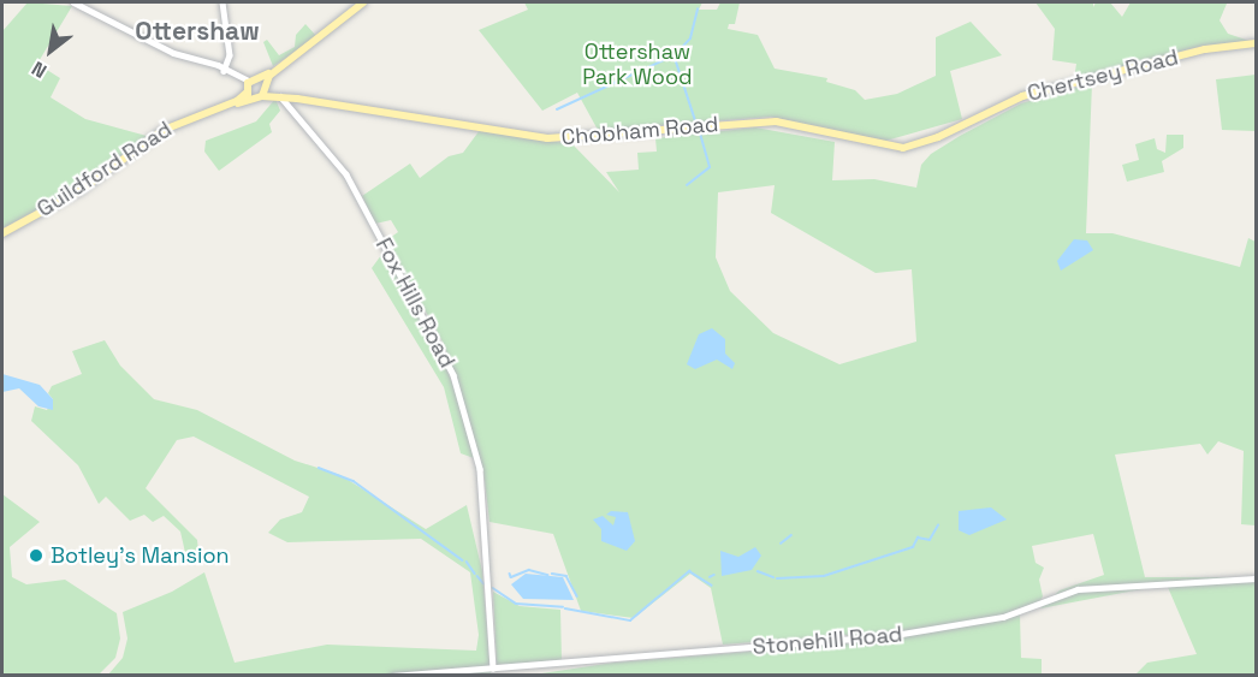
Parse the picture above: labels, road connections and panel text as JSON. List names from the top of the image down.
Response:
{
  "streets": {
    "main road": ["Chertsey Road", "Chobham Road", "Guildford Road"],
    "street": ["Fox Hills Road", "Stonehill Road"]
  },
  "crossings": [
    ["Chertsey Road", "Chobham Road"],
    ["Chobham Road", "Guildford Road"],
    ["Chobham Road", "Fox Hills Road"],
    ["Fox Hills Road", "Stonehill Road"]
  ],
  "districts": ["Ottershaw"],
  "parks": ["Ottershaw Park Wood"],
  "places": ["Botley's Mansion"],
  "north": "bottom left"
}
